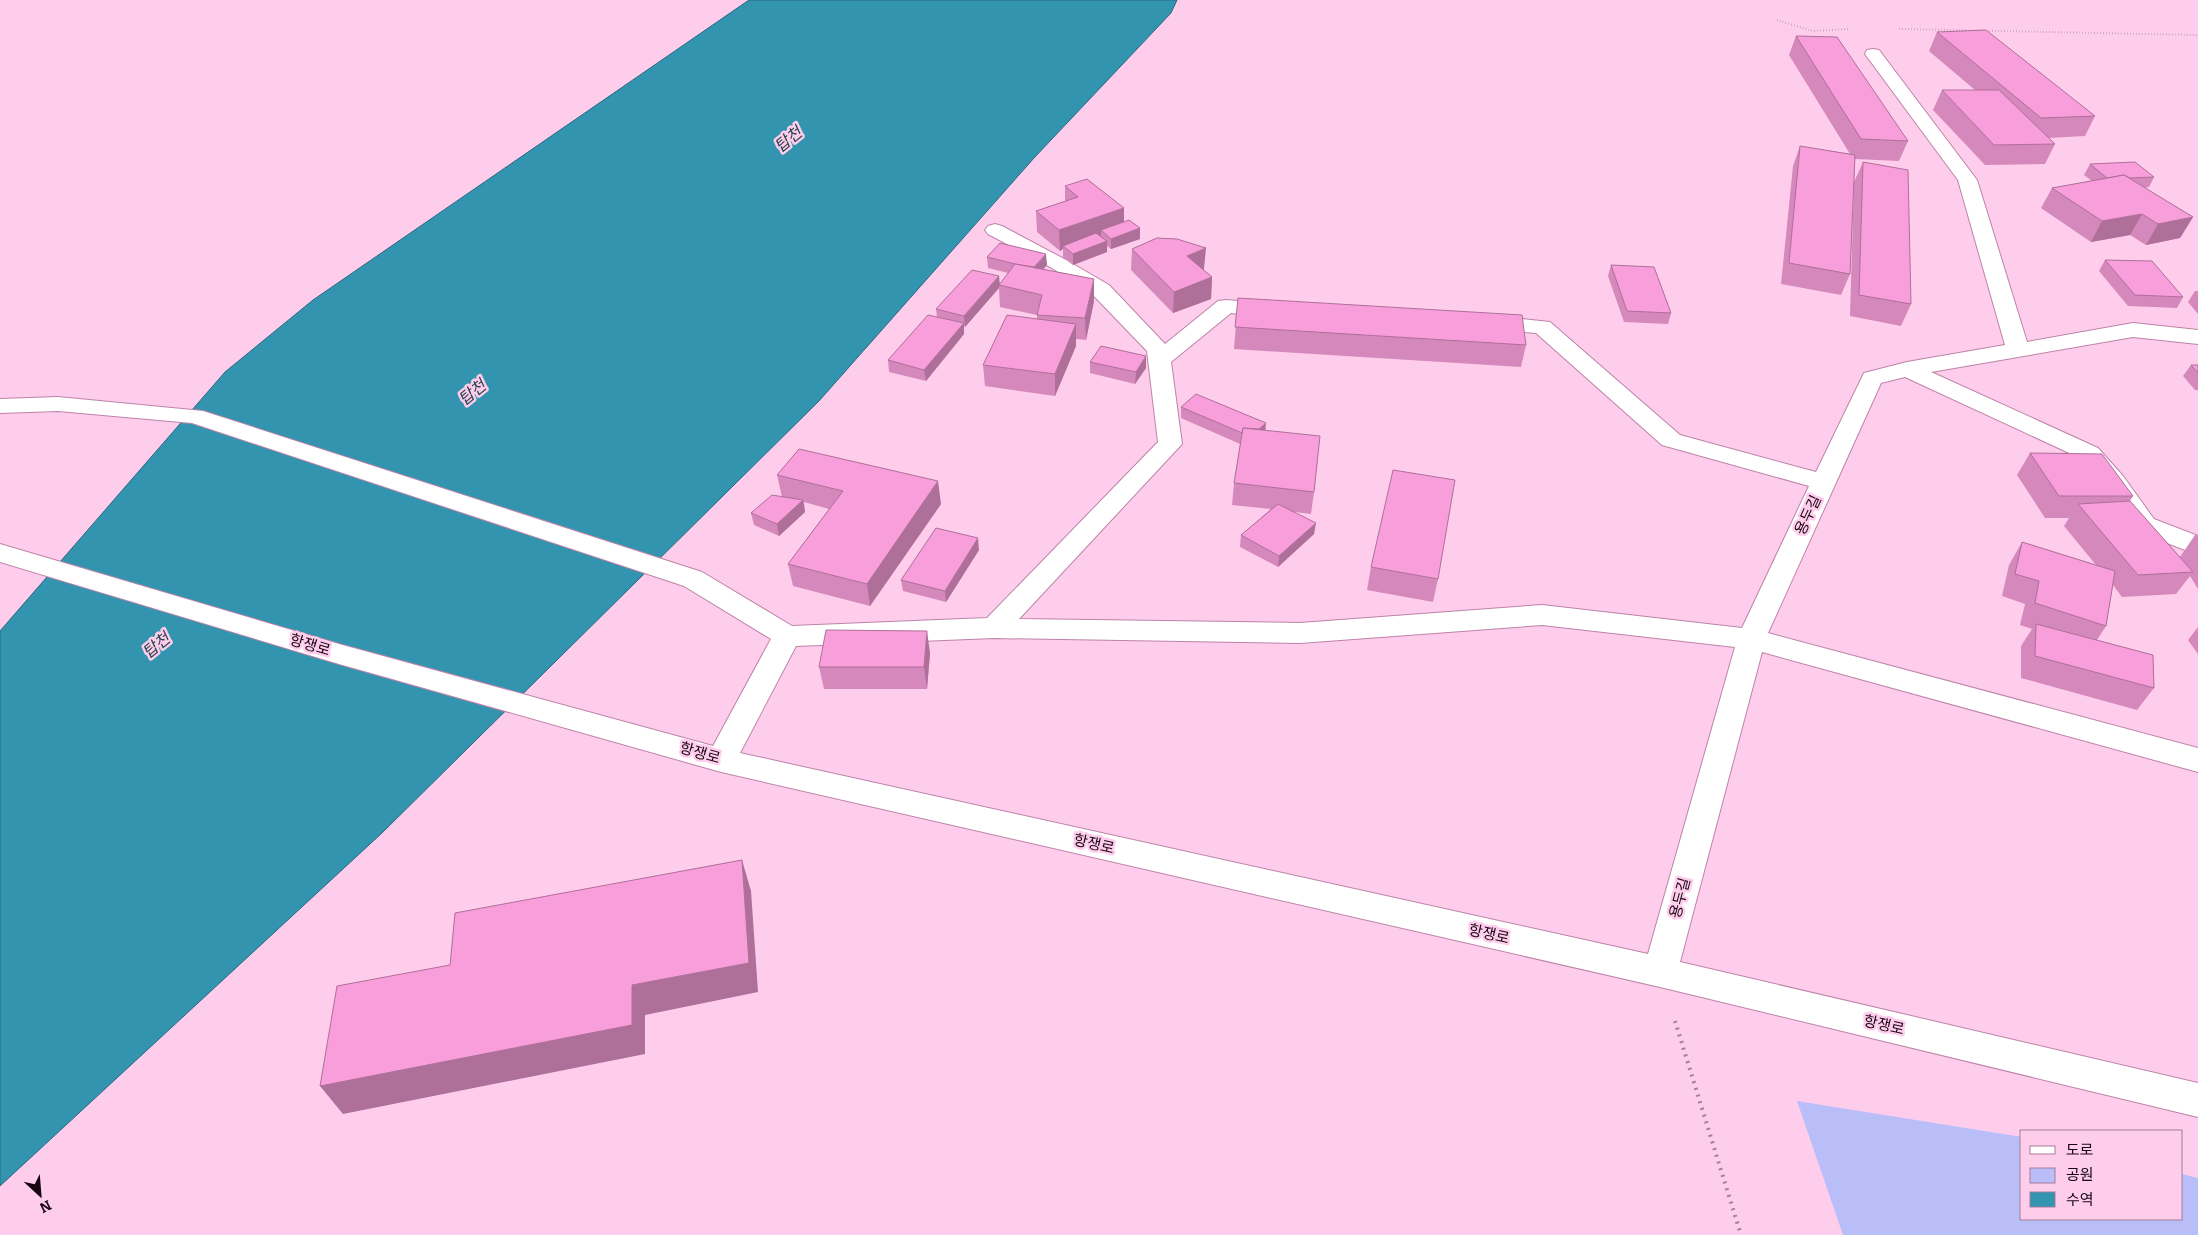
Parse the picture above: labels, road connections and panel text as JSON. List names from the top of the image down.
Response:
{
  "streets": {
    "street": ["용두길", "항쟁로"]
  },
  "crossings": [
    ["용두길", "항쟁로"]
  ],
  "water": ["탑천"],
  "legend": ["도로", "공원", "수역"],
  "north": "bottom right"
}
